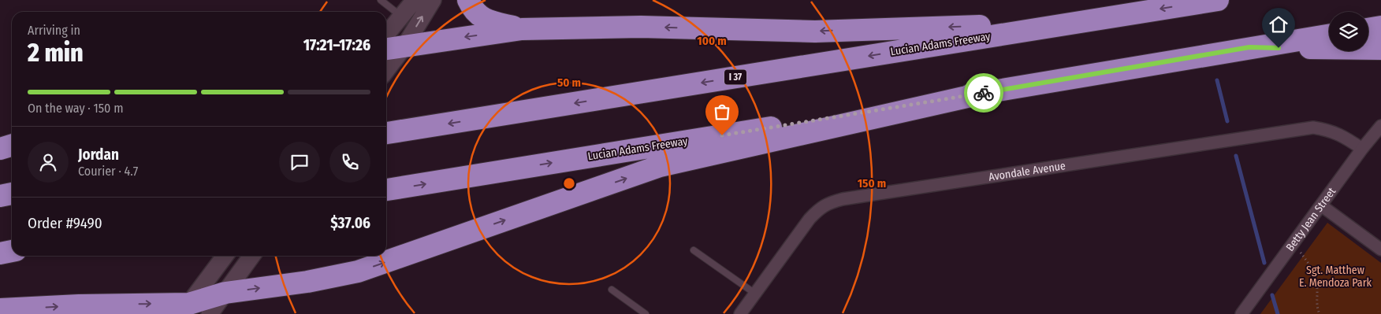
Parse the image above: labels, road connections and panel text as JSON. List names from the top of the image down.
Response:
{
  "streets": {
    "highway": ["Lucian Adams Freeway", "I 37"],
    "street": ["Avondale Avenue", "Betty Jean Street"]
  },
  "crossings": [
    ["Avondale Avenue", "Betty Jean Street"]
  ],
  "parks": ["Sgt. Matthew E. Mendoza Park"],
  "page": {
    "heading": ["2 min", "Arriving in", "17:21–17:26"],
    "panel": [
      "Jordan",
      "Courier · 4.7",
      "Order #9490",
      "$37.06"
    ],
    "bar": "On the way · 150 m"
  },
  "rings": ["100 m", "50 m", "150 m"]
}
